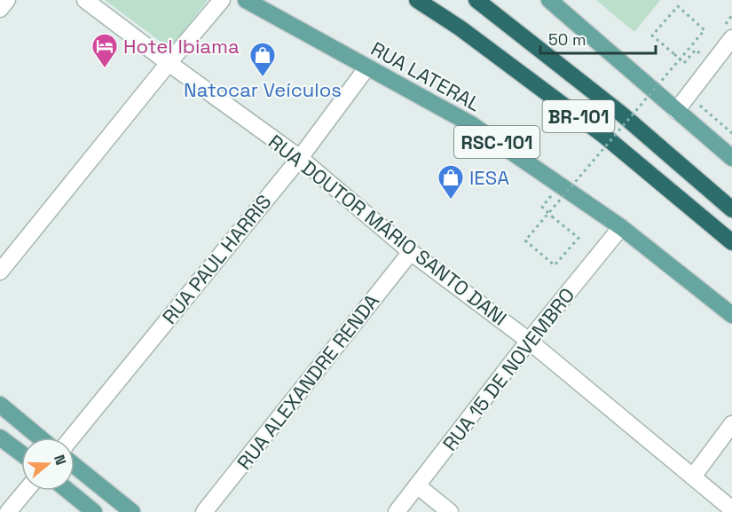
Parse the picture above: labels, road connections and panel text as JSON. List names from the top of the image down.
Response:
{
  "streets": {
    "highway": ["BR-101"],
    "main road": ["RUA LATERAL", "RSC-101"],
    "street": [
      "RUA DOUTOR MÁRIO SANTO DANI",
      "RUA PAUL HARRIS",
      "RUA 15 DE NOVEMBRO",
      "RUA ALEXANDRE RENDA"
    ]
  },
  "crossings": [
    ["RUA LATERAL", "RUA PAUL HARRIS"],
    ["RUA LATERAL", "RUA 15 DE NOVEMBRO"],
    ["RUA DOUTOR MÁRIO SANTO DANI", "RUA PAUL HARRIS"],
    ["RUA DOUTOR MÁRIO SANTO DANI", "RUA 15 DE NOVEMBRO"],
    ["RUA DOUTOR MÁRIO SANTO DANI", "RUA ALEXANDRE RENDA"]
  ],
  "places": {
    "hotel": ["Hotel Ibiama"],
    "shop": ["Natocar Veículos", "IESA"]
  },
  "scale_bar": "50 m",
  "north": "right"
}
